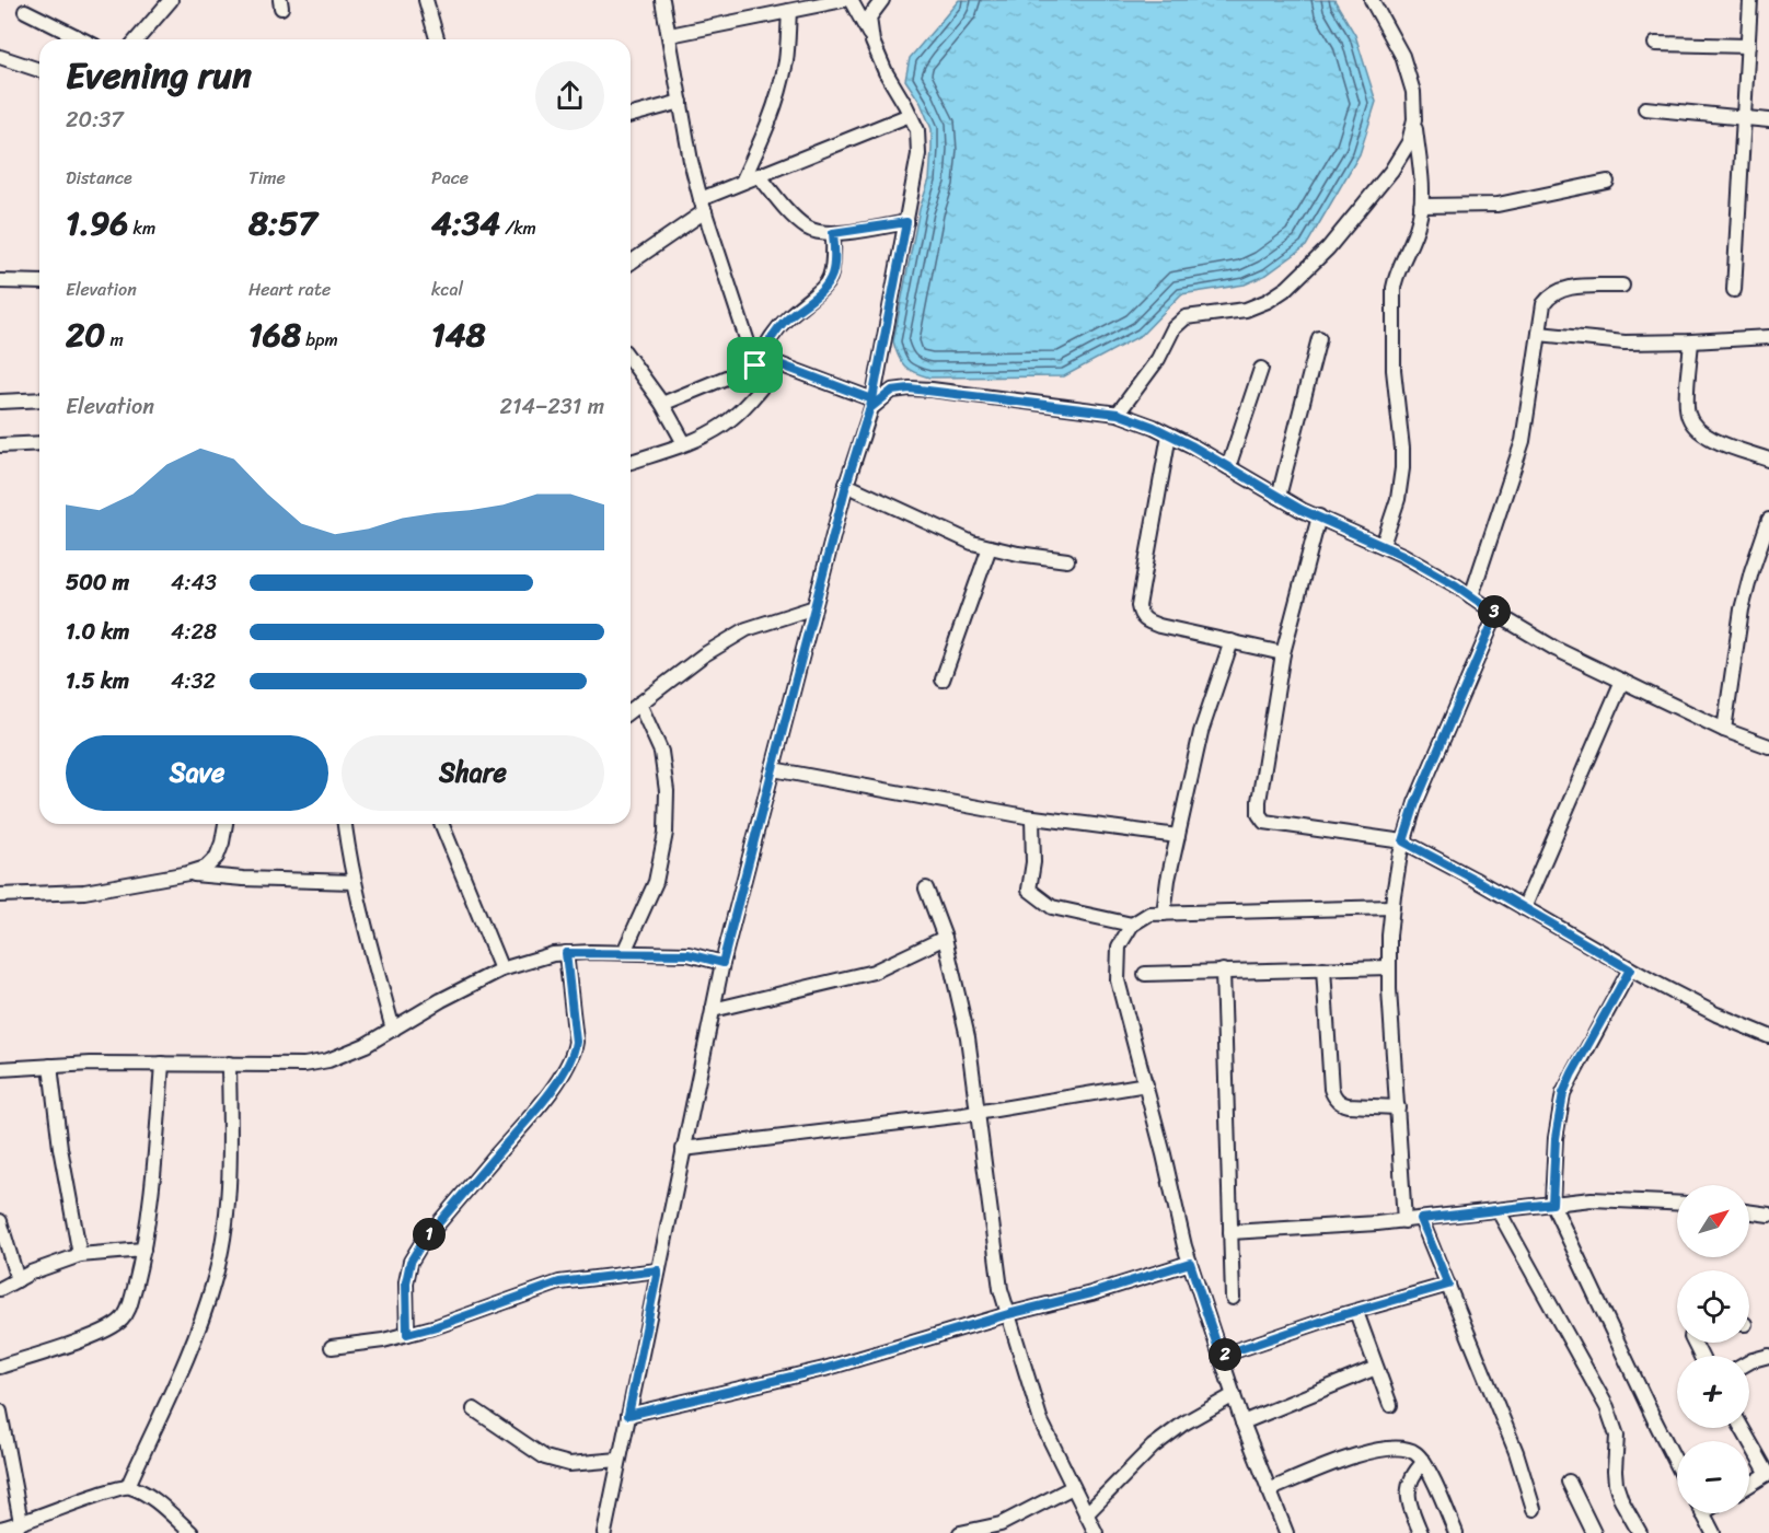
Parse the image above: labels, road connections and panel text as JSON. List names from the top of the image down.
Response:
{
  "north": "top right",
  "page": {
    "heading": ["Evening run", "20:37"],
    "stats": [
      ["Distance", "1.96 km"],
      ["Time", "8:57"],
      ["Pace", "4:34 /km"],
      ["Elevation", "20 m"],
      ["Heart rate", "168 bpm"],
      ["kcal", "148"]
    ],
    "chart": ["Elevation", "214–231 m"],
    "list": [
      {
        "name": "500 m",
        "note": "4:43"
      },
      {
        "name": "1.0 km",
        "note": "4:28"
      },
      {
        "name": "1.5 km",
        "note": "4:32"
      }
    ],
    "pins": ["3", "1", "2"],
    "buttons": ["Save", "Share"],
    "map_buttons": ["+", "−"]
  }
}
